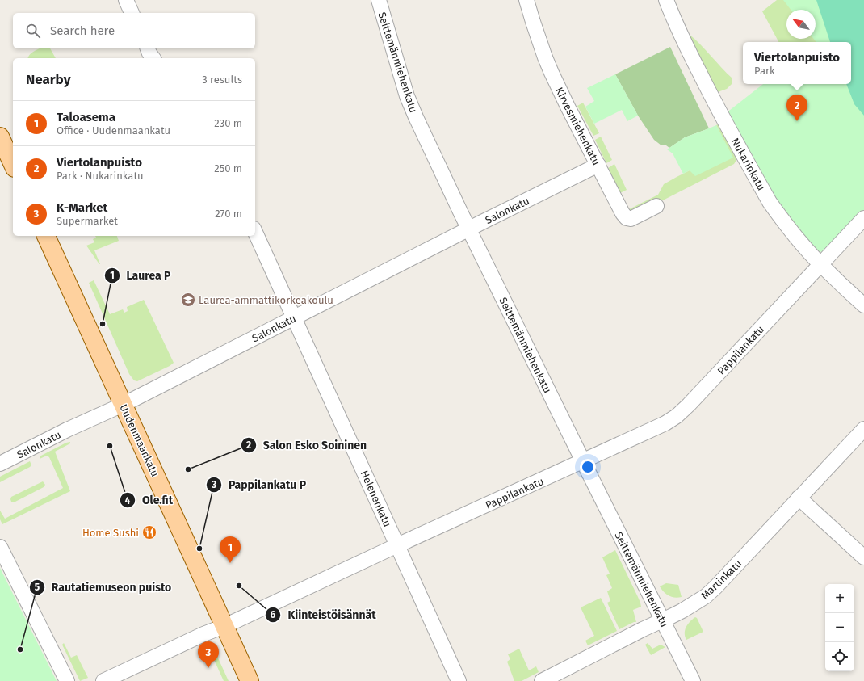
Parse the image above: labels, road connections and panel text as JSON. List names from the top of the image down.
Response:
{
  "streets": {
    "main road": ["Uudenmaankatu"],
    "street": [
      "Seittemänmiehenkatu",
      "Kirvesmiehenkatu",
      "Nukarinkatu",
      "Salonkatu",
      "Pappilankatu",
      "Helenenkatu",
      "Martinkatu"
    ]
  },
  "crossings": [
    ["Seittemänmiehenkatu", "Salonkatu"],
    ["Seittemänmiehenkatu", "Pappilankatu"],
    ["Seittemänmiehenkatu", "Martinkatu"],
    ["Kirvesmiehenkatu", "Salonkatu"],
    ["Nukarinkatu", "Pappilankatu"],
    ["Salonkatu", "Uudenmaankatu"],
    ["Salonkatu", "Helenenkatu"],
    ["Pappilankatu", "Uudenmaankatu"],
    ["Pappilankatu", "Helenenkatu"]
  ],
  "places": {
    "school or university": ["Laurea-ammattikorkeakoulu"],
    "other": [
      "Laurea P",
      "Ole.fit",
      "Salon Esko Soininen",
      "Pappilankatu P",
      "Kiinteistöisännät",
      "Rautatiemuseon puisto"
    ],
    "restaurant": ["Home Sushi"]
  },
  "north": "top left",
  "page": {
    "search": "Search here",
    "popup": ["Viertolanpuisto", "Park"],
    "heading": ["Nearby", "3 results"],
    "pins": ["2", "1", "3"],
    "list": [
      {
        "mark": "1",
        "name": "Taloasema",
        "note": "Office · Uudenmaankatu",
        "value": "230 m"
      },
      {
        "mark": "2",
        "name": "Viertolanpuisto",
        "note": "Park · Nukarinkatu",
        "value": "250 m"
      },
      {
        "mark": "3",
        "name": "K-Market",
        "note": "Supermarket",
        "value": "270 m"
      }
    ],
    "map_buttons": ["+", "−"]
  }
}
